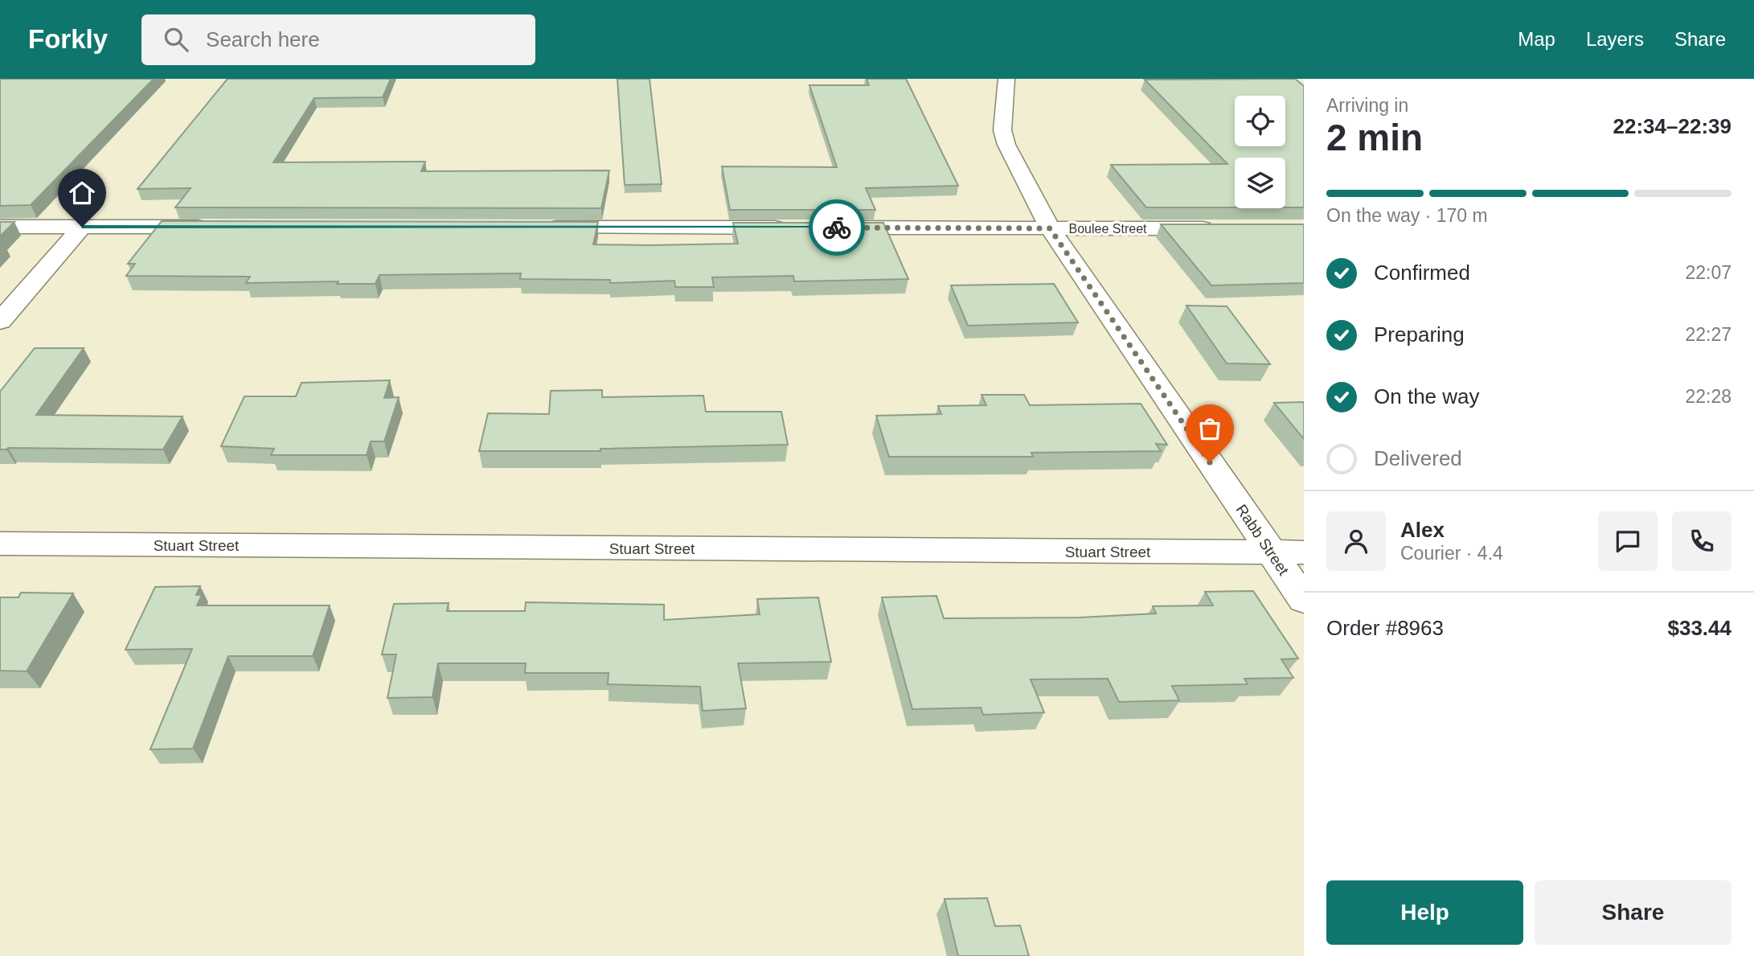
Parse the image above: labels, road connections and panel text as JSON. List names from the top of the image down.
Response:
{
  "streets": {
    "street": ["Boulee Street", "Rabb Street", "Stuart Street"]
  },
  "crossings": [
    ["Boulee Street", "Rabb Street"],
    ["Rabb Street", "Stuart Street"]
  ],
  "page": {
    "header": "Forkly",
    "search": "Search here",
    "nav": ["Map", "Layers", "Share"],
    "heading": ["2 min", "Arriving in", "22:34–22:39"],
    "panel": [
      "Alex",
      "Courier · 4.4",
      "Order #8963",
      "$33.44"
    ],
    "bar": "On the way · 170 m",
    "list": [
      ["Confirmed", "22:07"],
      ["Preparing", "22:27"],
      ["On the way", "22:28"],
      "Delivered"
    ],
    "buttons": ["Help", "Share"]
  }
}
